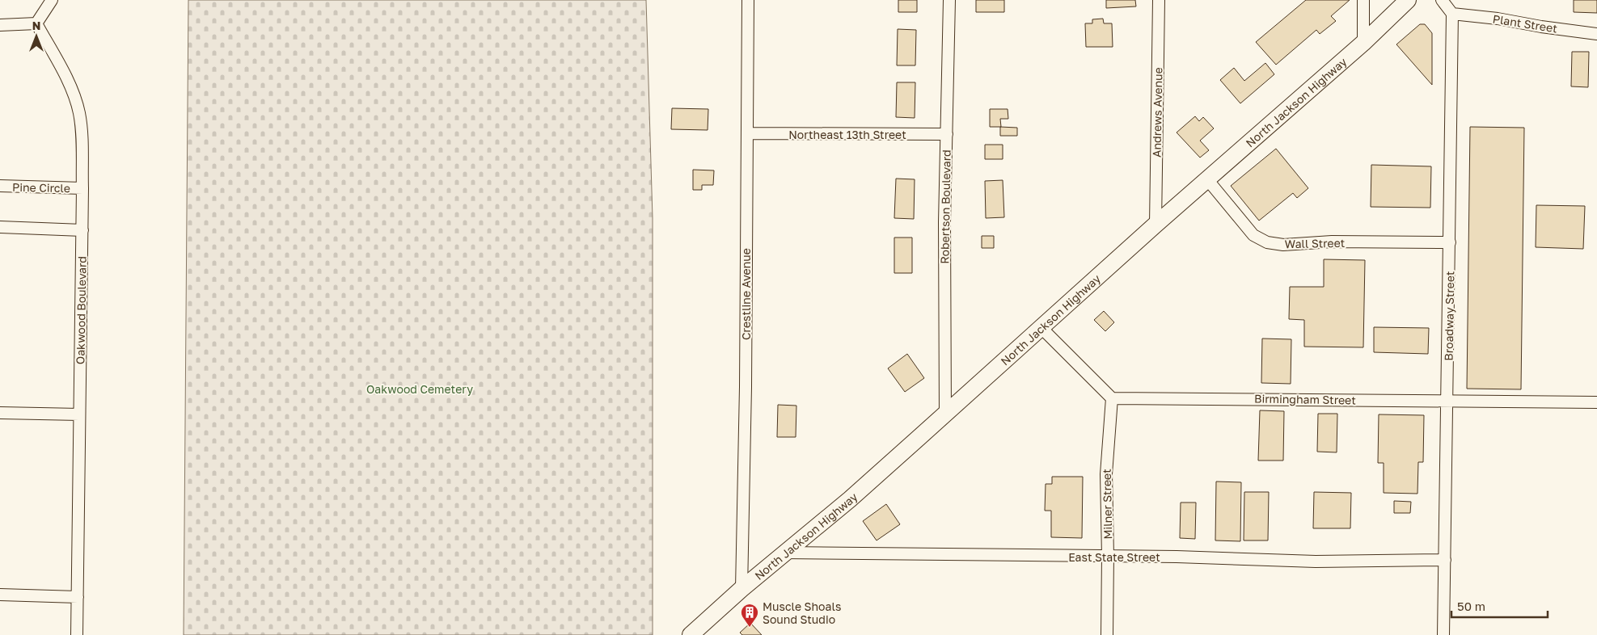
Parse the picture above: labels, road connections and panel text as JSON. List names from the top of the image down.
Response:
{
  "streets": {
    "main road": ["North Jackson Highway"],
    "street": [
      "Plant Street",
      "Andrews Avenue",
      "Northeast 13th Street",
      "Pine Circle",
      "Robertson Boulevard",
      "Wall Street",
      "Crestline Avenue",
      "Oakwood Boulevard",
      "Broadway Street",
      "Birmingham Street",
      "Milner Street",
      "East State Street"
    ]
  },
  "crossings": [
    ["Plant Street", "Broadway Street"],
    ["North Jackson Highway", "Andrews Avenue"],
    ["North Jackson Highway", "Robertson Boulevard"],
    ["North Jackson Highway", "Wall Street"],
    ["North Jackson Highway", "Crestline Avenue"],
    ["North Jackson Highway", "East State Street"],
    ["Northeast 13th Street", "Robertson Boulevard"],
    ["Northeast 13th Street", "Crestline Avenue"],
    ["Pine Circle", "Oakwood Boulevard"],
    ["Wall Street", "Broadway Street"],
    ["Broadway Street", "Birmingham Street"],
    ["Broadway Street", "East State Street"],
    ["Birmingham Street", "Milner Street"],
    ["Milner Street", "East State Street"]
  ],
  "parks": ["Oakwood Cemetery"],
  "places": {
    "building": ["Muscle Shoals Sound Studio"]
  },
  "scale_bar": "50 m",
  "north": "top"
}
